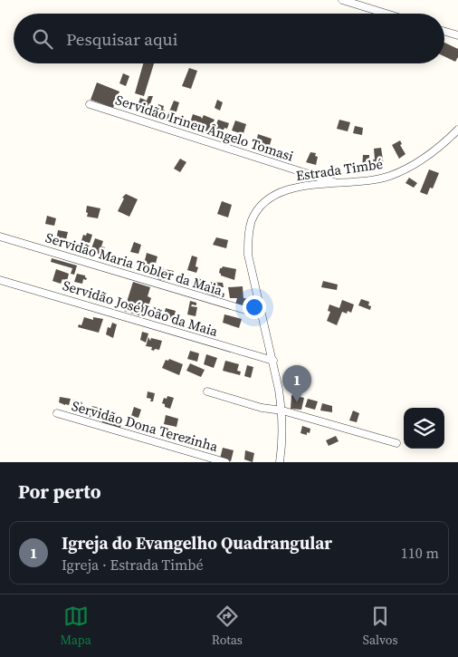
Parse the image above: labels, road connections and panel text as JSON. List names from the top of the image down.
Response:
{
  "streets": {
    "street": [
      "Servidão Irineu Ângelo Tomasi",
      "Estrada Timbé",
      "Servidão Maria Tobler da Maia",
      "Servidão José João da Maia",
      "Servidão Dona Terezinha"
    ]
  },
  "crossings": [
    ["Servidão Irineu Ângelo Tomasi", "Estrada Timbé"],
    ["Estrada Timbé", "Servidão Maria Tobler da Maia"],
    ["Estrada Timbé", "Servidão José João da Maia"]
  ],
  "page": {
    "search": "Pesquisar aqui",
    "pins": "1",
    "heading": "Por perto",
    "list": [
      {
        "mark": "1",
        "name": "Igreja do Evangelho Quadrangular",
        "note": "Igreja · Estrada Timbé",
        "value": "110 m"
      }
    ],
    "nav": ["Mapa", "Rotas", "Salvos"]
  }
}
